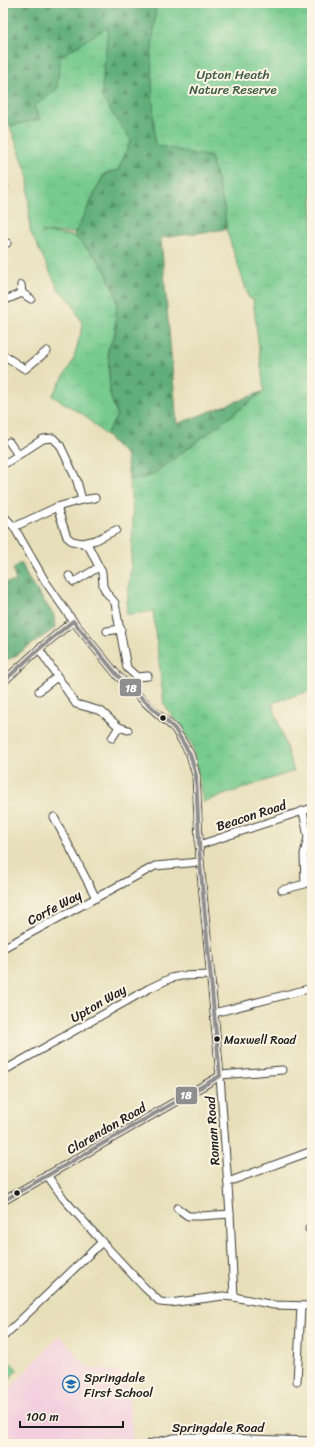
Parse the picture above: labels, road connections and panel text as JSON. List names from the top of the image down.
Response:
{
  "streets": {
    "street": [
      "Beacon Road",
      "Corfe Way",
      "Upton Way",
      "Clarendon Road",
      "Roman Road",
      "Springdale Road"
    ]
  },
  "crossings": [
    ["Beacon Road", "Roman Road"],
    ["Corfe Way", "Roman Road"],
    ["Upton Way", "Roman Road"],
    ["Clarendon Road", "Roman Road"]
  ],
  "parks": ["Upton Heath Nature Reserve"],
  "places": {
    "other": ["Maxwell Road"],
    "school or university": ["Springdale First School"]
  },
  "lines": ["transit line 18"],
  "scale_bar": "100 m"
}
